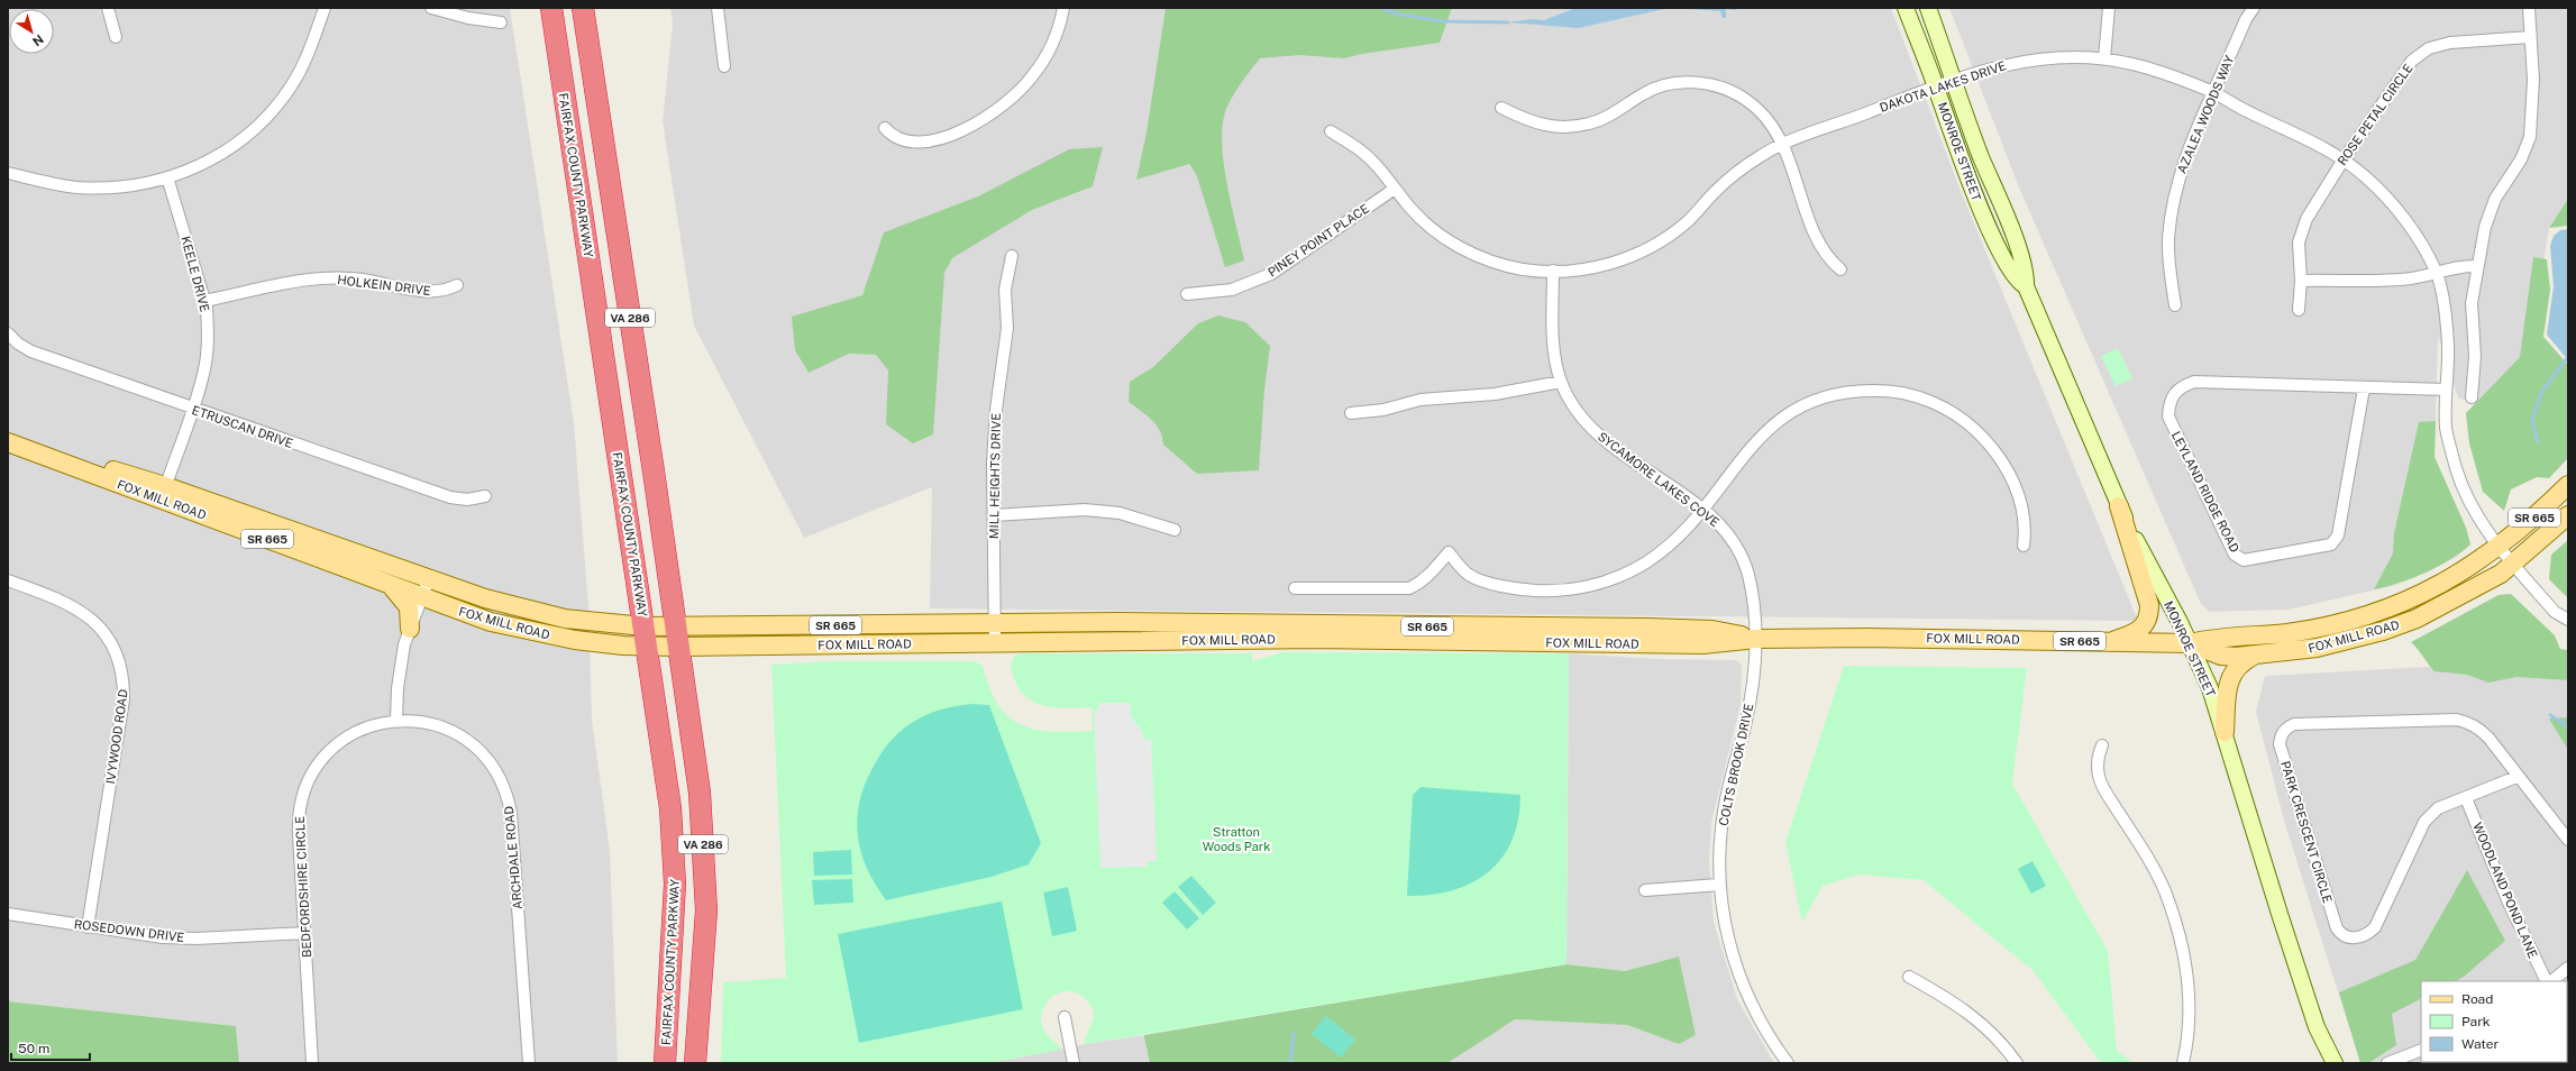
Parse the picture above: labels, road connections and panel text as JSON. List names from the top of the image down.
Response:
{
  "streets": {
    "highway": ["FAIRFAX COUNTY PARKWAY", "VA 286"],
    "main road": ["MONROE STREET", "FOX MILL ROAD", "SR 665"],
    "street": [
      "DAKOTA LAKES DRIVE",
      "AZALEA WOODS WAY",
      "ROSE PETAL CIRCLE",
      "PINEY POINT PLACE",
      "KEELE DRIVE",
      "HOLKEIN DRIVE",
      "ETRUSCAN DRIVE",
      "MILL HEIGHTS DRIVE",
      "SYCAMORE LAKES COVE",
      "LEYLAND RIDGE ROAD",
      "IVYWOOD ROAD",
      "COLTS BROOK DRIVE",
      "PARK CRESCENT CIRCLE",
      "ARCHDALE ROAD",
      "BEDFORDSHIRE CIRCLE",
      "WOODLAND POND LANE",
      "ROSEDOWN DRIVE"
    ]
  },
  "crossings": [
    ["DAKOTA LAKES DRIVE", "AZALEA WOODS WAY"],
    ["DAKOTA LAKES DRIVE", "ROSE PETAL CIRCLE"],
    ["DAKOTA LAKES DRIVE", "MONROE STREET"],
    ["DAKOTA LAKES DRIVE", "PINEY POINT PLACE"],
    ["DAKOTA LAKES DRIVE", "SYCAMORE LAKES COVE"],
    ["DAKOTA LAKES DRIVE", "LEYLAND RIDGE ROAD"],
    ["DAKOTA LAKES DRIVE", "FOX MILL ROAD"],
    ["MONROE STREET", "FOX MILL ROAD"],
    ["FAIRFAX COUNTY PARKWAY", "FOX MILL ROAD"],
    ["KEELE DRIVE", "HOLKEIN DRIVE"],
    ["KEELE DRIVE", "ETRUSCAN DRIVE"],
    ["KEELE DRIVE", "FOX MILL ROAD"],
    ["VA 286", "FOX MILL ROAD"],
    ["MILL HEIGHTS DRIVE", "FOX MILL ROAD"],
    ["SYCAMORE LAKES COVE", "FOX MILL ROAD"],
    ["SYCAMORE LAKES COVE", "COLTS BROOK DRIVE"],
    ["FOX MILL ROAD", "COLTS BROOK DRIVE"],
    ["IVYWOOD ROAD", "ROSEDOWN DRIVE"],
    ["PARK CRESCENT CIRCLE", "WOODLAND POND LANE"],
    ["ARCHDALE ROAD", "BEDFORDSHIRE CIRCLE"],
    ["BEDFORDSHIRE CIRCLE", "ROSEDOWN DRIVE"]
  ],
  "parks": ["Stratton Woods Park"],
  "legend": ["Road", "Park", "Water"],
  "scale_bar": "50 m",
  "north": "bottom right"
}
